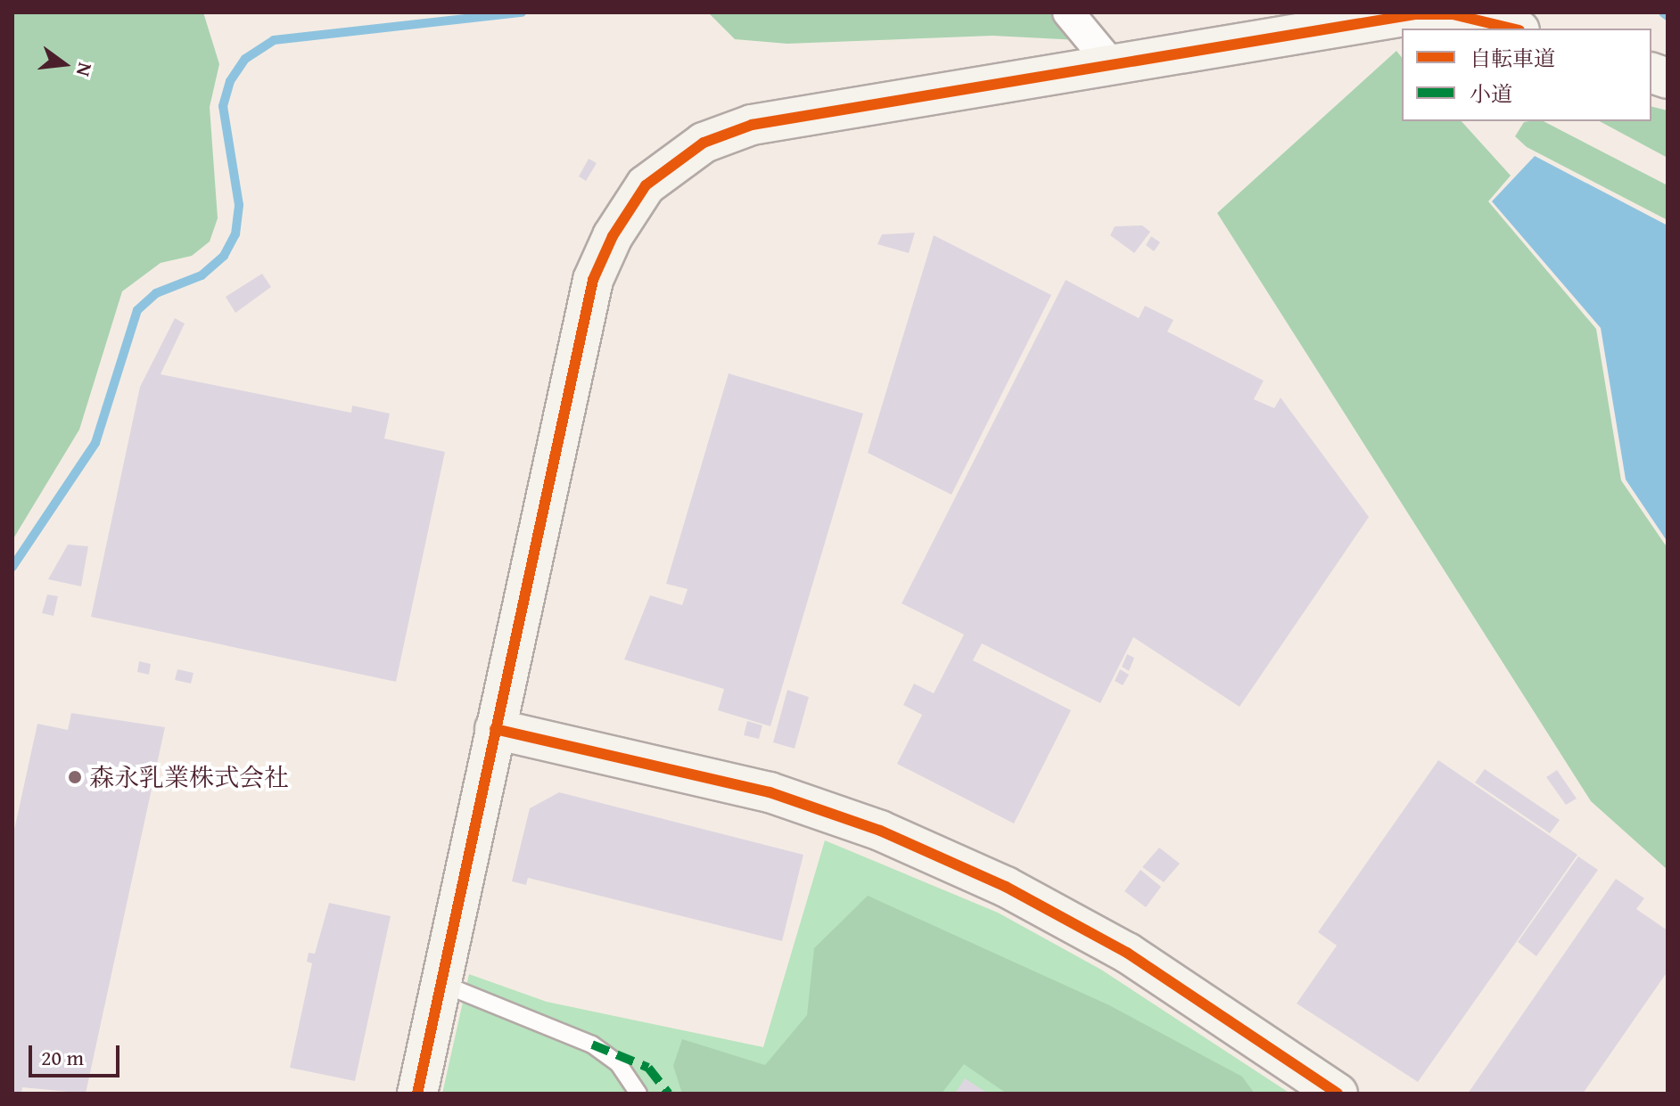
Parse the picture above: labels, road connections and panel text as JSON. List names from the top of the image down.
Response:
{
  "places": ["森永乳業株式会社"],
  "legend": ["自転車道", "小道"],
  "scale_bar": "20 m",
  "north": "right"
}
